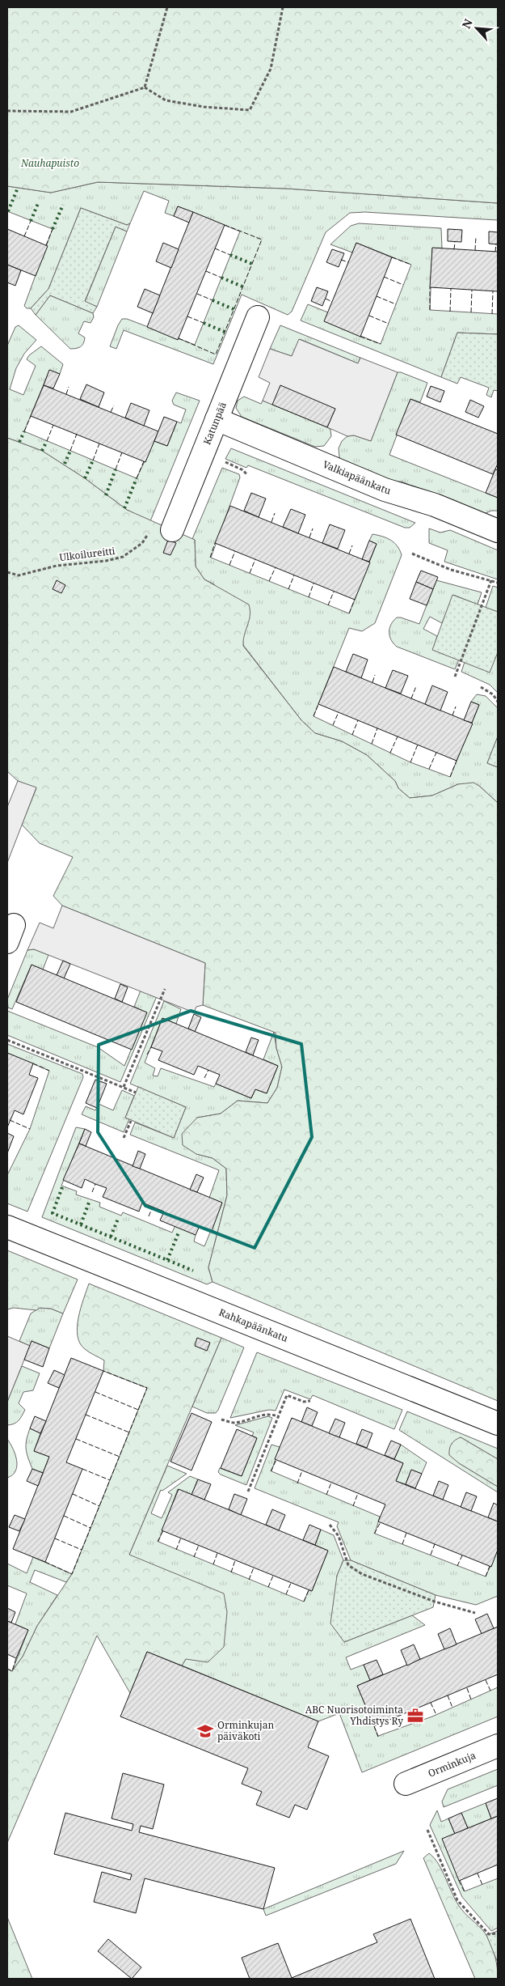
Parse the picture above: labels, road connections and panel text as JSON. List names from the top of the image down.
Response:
{
  "streets": {
    "street": [
      "Katunpää",
      "Valkiapäänkatu",
      "Rahkapäänkatu",
      "Orminkuja"
    ],
    "path": ["Ulkoilureitti"]
  },
  "crossings": [
    ["Katunpää", "Valkiapäänkatu"],
    ["Katunpää", "Ulkoilureitti"]
  ],
  "parks": ["Nauhapuisto"],
  "places": {
    "office": ["ABC Nuorisotoiminta Yhdistys Ry"],
    "school or university": ["Orminkujan päiväkoti"]
  },
  "north": "top left"
}
